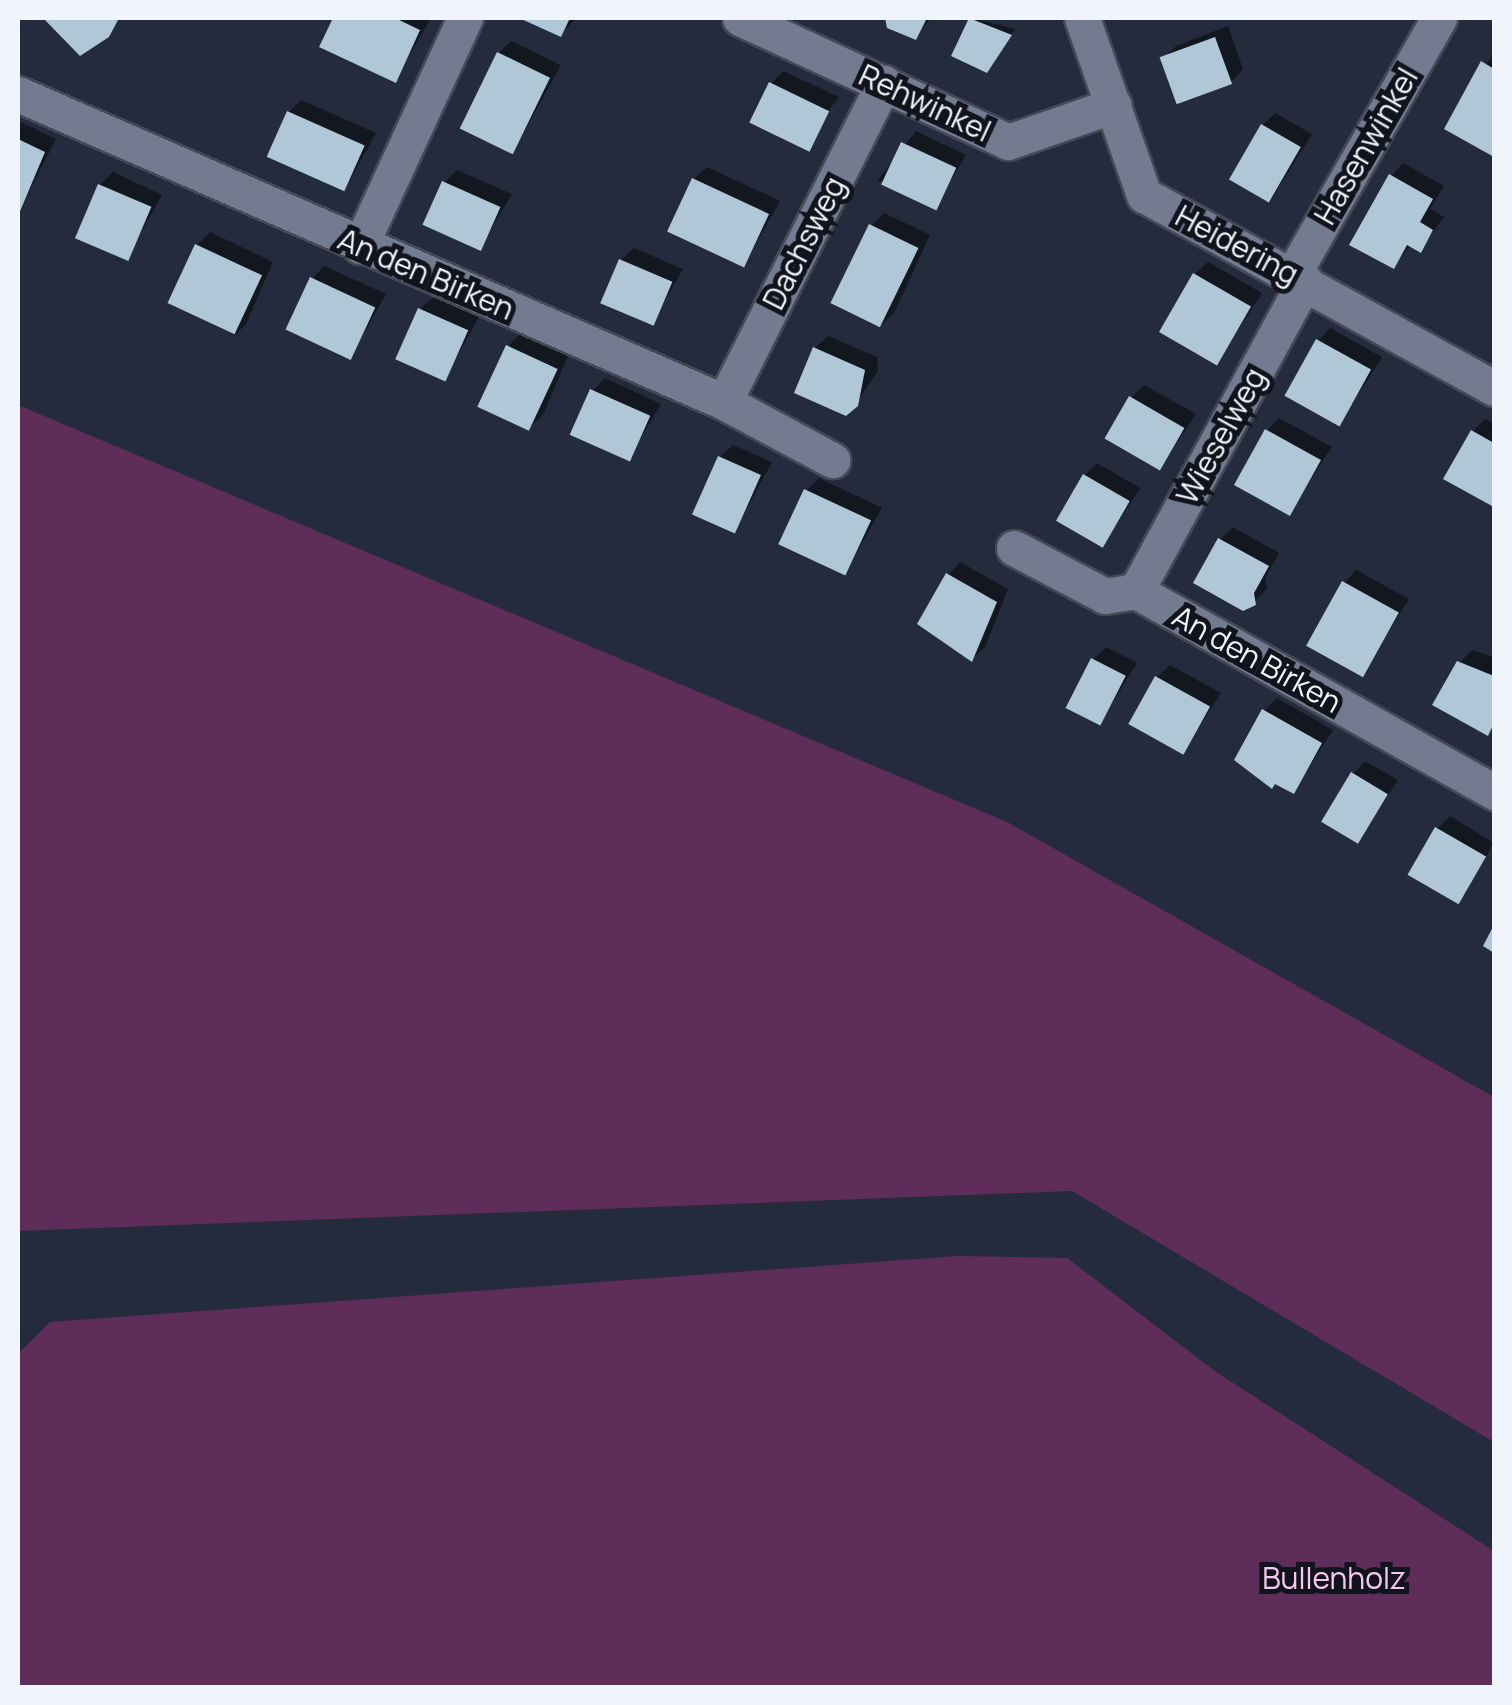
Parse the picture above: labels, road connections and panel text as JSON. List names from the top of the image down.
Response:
{
  "streets": {
    "street": [
      "Rehwinkel",
      "Hasenwinkel",
      "Dachsweg",
      "Heidering",
      "An den Birken",
      "Wieselweg"
    ]
  },
  "crossings": [
    ["Rehwinkel", "Dachsweg"],
    ["Rehwinkel", "Heidering"],
    ["Hasenwinkel", "Heidering"],
    ["Hasenwinkel", "Wieselweg"],
    ["Dachsweg", "An den Birken"],
    ["Heidering", "Wieselweg"],
    ["An den Birken", "Wieselweg"]
  ],
  "parks": ["Bullenholz"]
}
